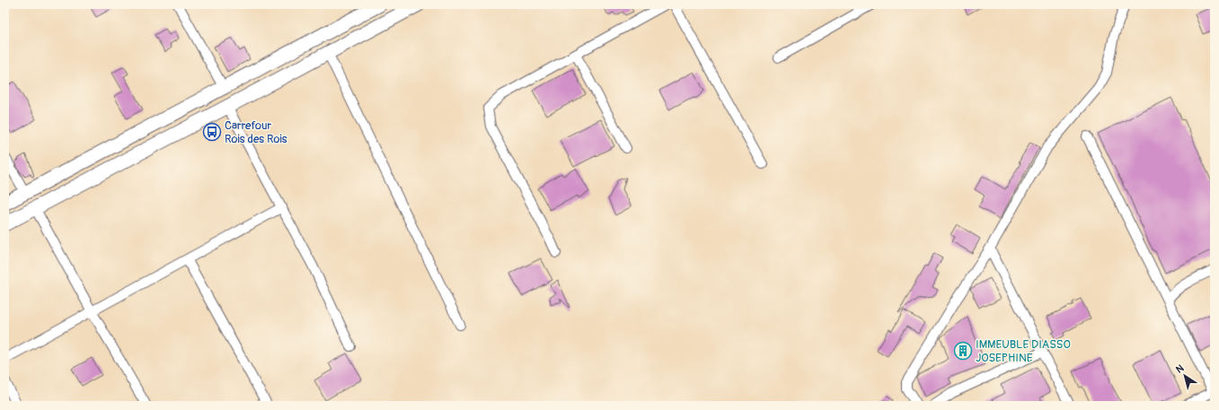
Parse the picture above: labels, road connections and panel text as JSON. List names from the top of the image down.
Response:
{
  "places": {
    "bus stop": ["Carrefour Rois des Rois"],
    "building": ["IMMEUBLE DIASSO JOSEPHINE"]
  },
  "north": "top left"
}
